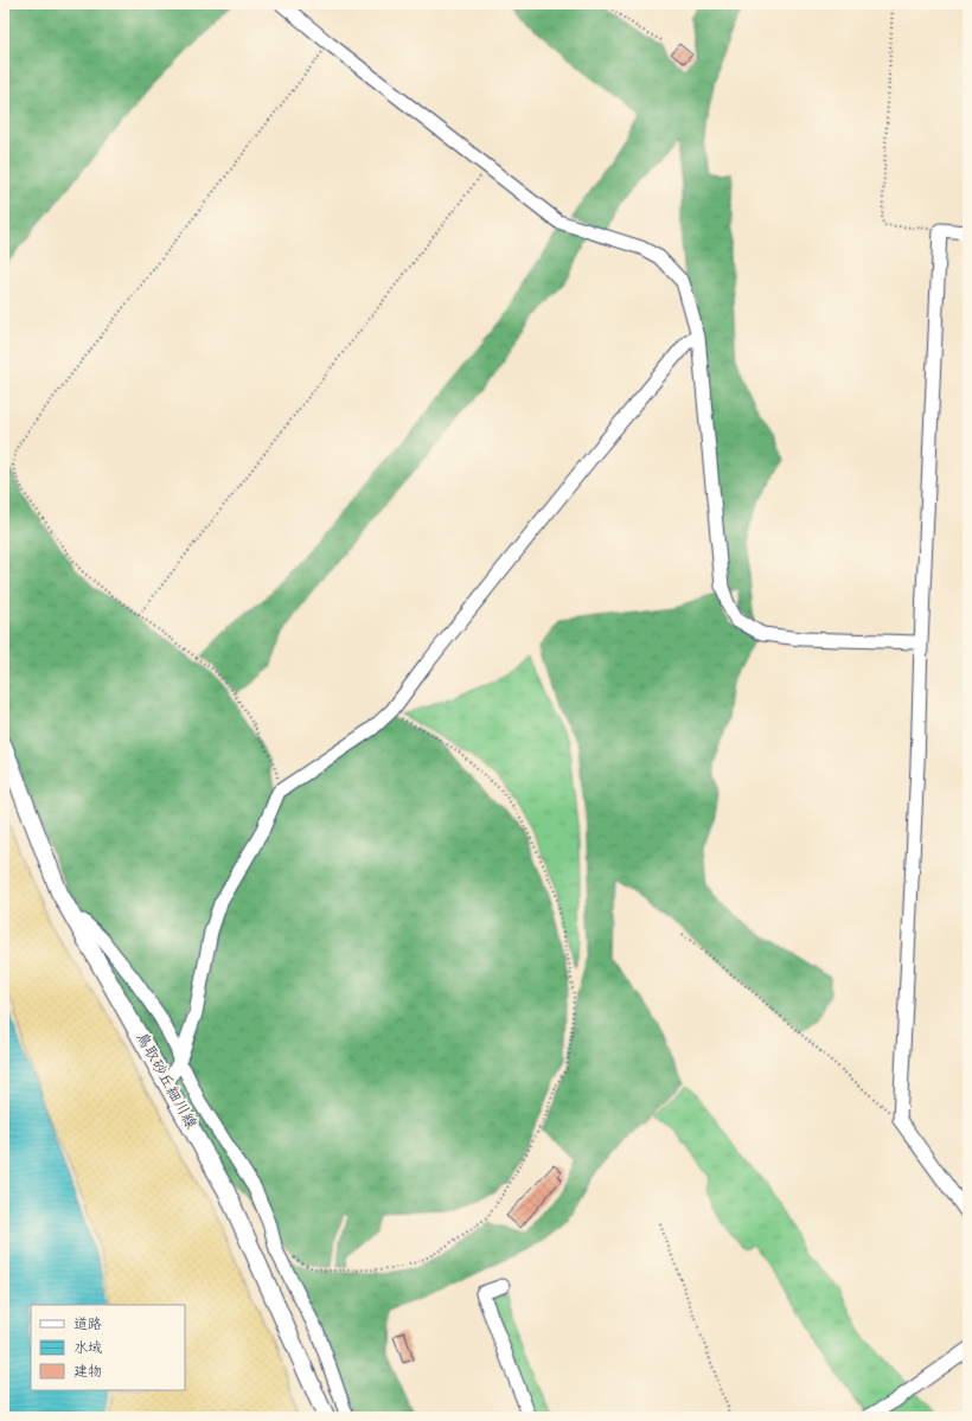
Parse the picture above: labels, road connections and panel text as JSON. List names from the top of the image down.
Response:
{
  "streets": {
    "main road": ["鳥取砂丘細川線"]
  },
  "legend": ["道路", "水域", "建物"]
}
